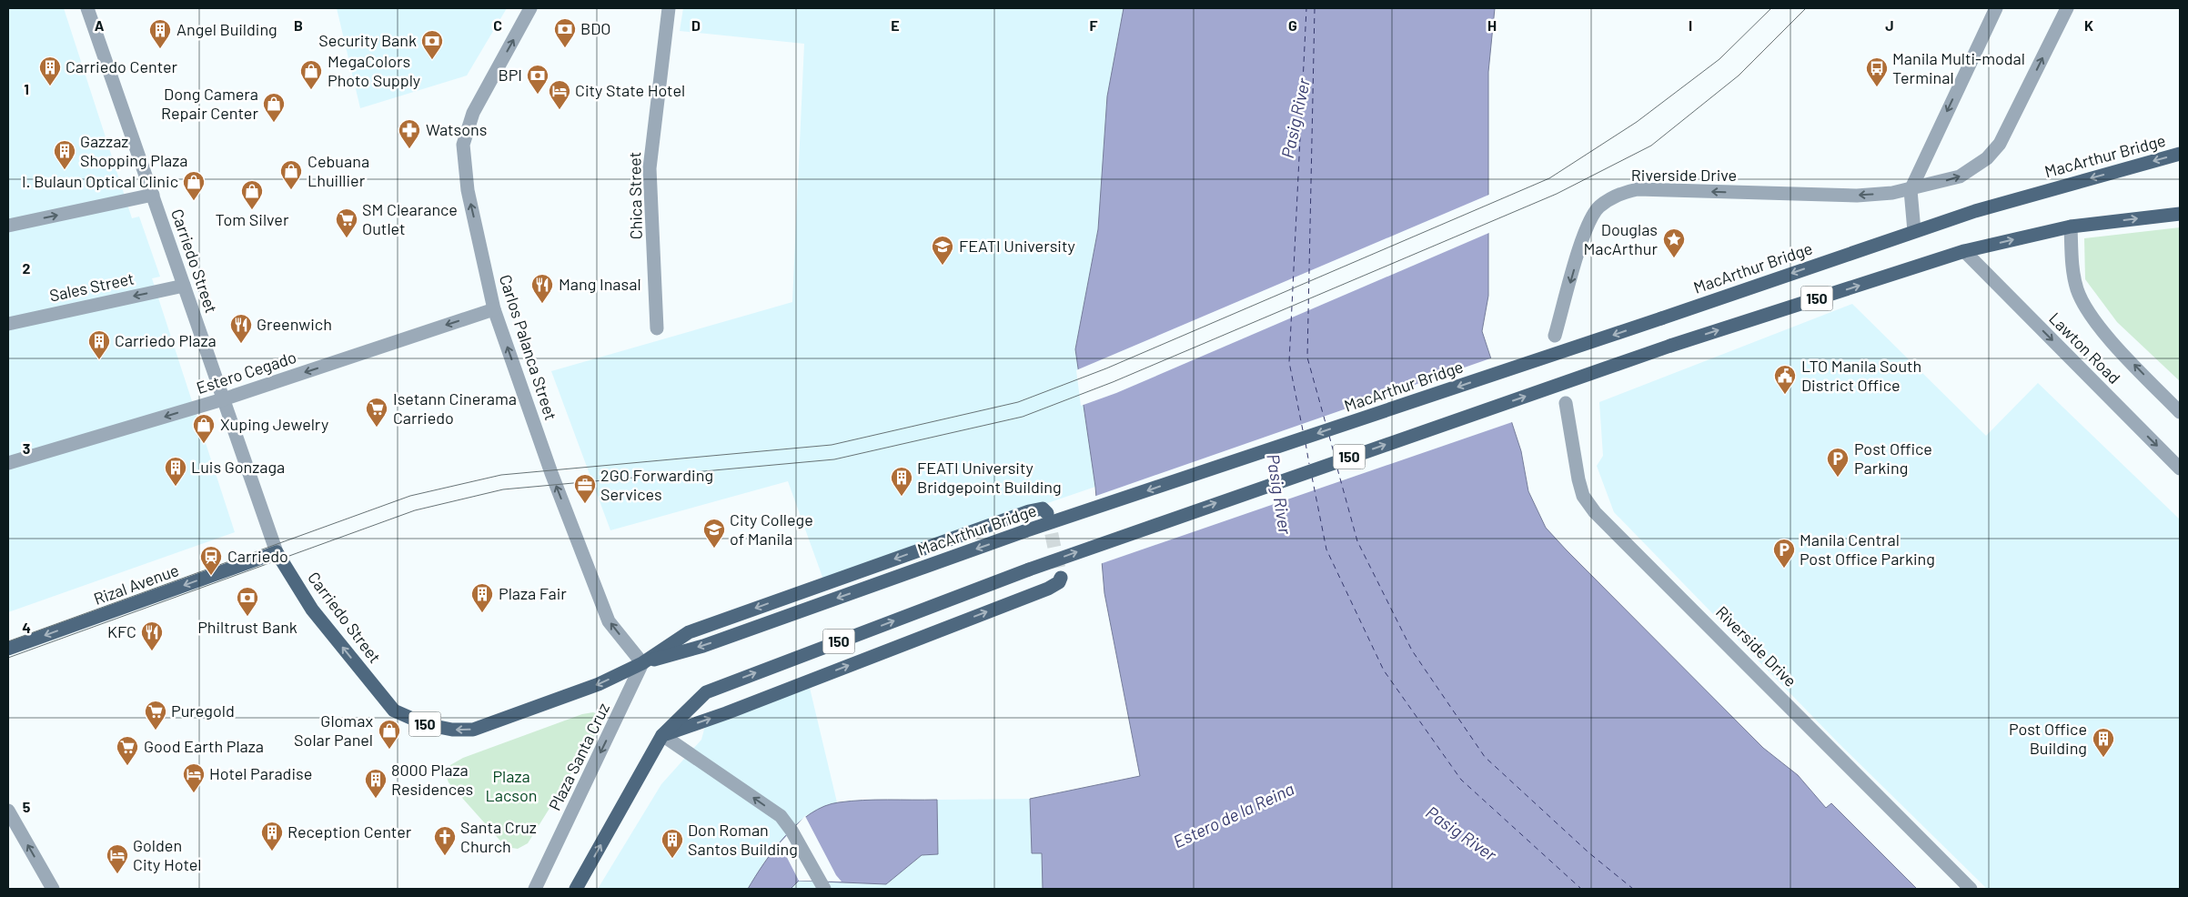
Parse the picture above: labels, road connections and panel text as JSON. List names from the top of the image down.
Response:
{
  "streets": {
    "main road": [
      "MacArthur Bridge",
      "Carriedo Street",
      "150",
      "Rizal Avenue"
    ],
    "street": [
      "Riverside Drive",
      "Chica Street",
      "Sales Street",
      "Carlos Palanca Street",
      "Lawton Road",
      "Estero Cegado",
      "Plaza Santa Cruz"
    ]
  },
  "crossings": [
    ["MacArthur Bridge", "Carriedo Street"],
    ["MacArthur Bridge", "Carlos Palanca Street"],
    ["MacArthur Bridge", "Plaza Santa Cruz"],
    ["Carriedo Street", "Sales Street"],
    ["Carriedo Street", "Carlos Palanca Street"],
    ["Carriedo Street", "Estero Cegado"],
    ["Carriedo Street", "Rizal Avenue"],
    ["Carriedo Street", "Plaza Santa Cruz"],
    ["150", "Lawton Road"],
    ["Carlos Palanca Street", "Estero Cegado"],
    ["Carlos Palanca Street", "Plaza Santa Cruz"]
  ],
  "one_way": [
    "Carriedo Street",
    "Carlos Palanca Street",
    "Estero Cegado",
    "Rizal Avenue",
    "Plaza Santa Cruz"
  ],
  "water": ["Pasig River", "Estero de la Reina"],
  "parks": ["Plaza Lacson"],
  "places": {
    "bank": [
      "BDO",
      "Security Bank",
      "BPI",
      "Philtrust Bank"
    ],
    "building": [
      "Angel Building",
      "Carriedo Center",
      "Gazzaz Shopping Plaza",
      "Carriedo Plaza",
      "Luis Gonzaga",
      "FEATI University Bridgepoint Building",
      "Plaza Fair",
      "Post Office Building",
      "8000 Plaza Residences",
      "Reception Center",
      "Don Roman Santos Building"
    ],
    "bus stop": ["Manila Multi-modal Terminal"],
    "shop": [
      "MegaColors Photo Supply",
      "Dong Camera Repair Center",
      "Cebuana Lhuillier",
      "I. Bulaun Optical Clinic",
      "Tom Silver",
      "Xuping Jewelry",
      "Glomax Solar Panel"
    ],
    "hotel": ["City State Hotel", "Hotel Paradise", "Golden City Hotel"],
    "pharmacy": ["Watsons"],
    "supermarket": [
      "SM Clearance Outlet",
      "Isetann Cinerama Carriedo",
      "Puregold",
      "Good Earth Plaza"
    ],
    "place": ["Douglas MacArthur"],
    "school or university": ["FEATI University", "City College of Manila"],
    "restaurant": ["Mang Inasal", "Greenwich", "KFC"],
    "public building": ["LTO Manila South District Office"],
    "parking": ["Post Office Parking", "Manila Central Post Office Parking"],
    "office": ["2GO Forwarding Services"],
    "station": ["Carriedo"],
    "church": ["Santa Cruz Church"]
  },
  "grid": {
    "columns": [
      "A",
      "B",
      "C",
      "D",
      "E",
      "F",
      "G",
      "H",
      "I",
      "J",
      "K"
    ],
    "rows": [
      "1",
      "2",
      "3",
      "4",
      "5"
    ]
  }
}
